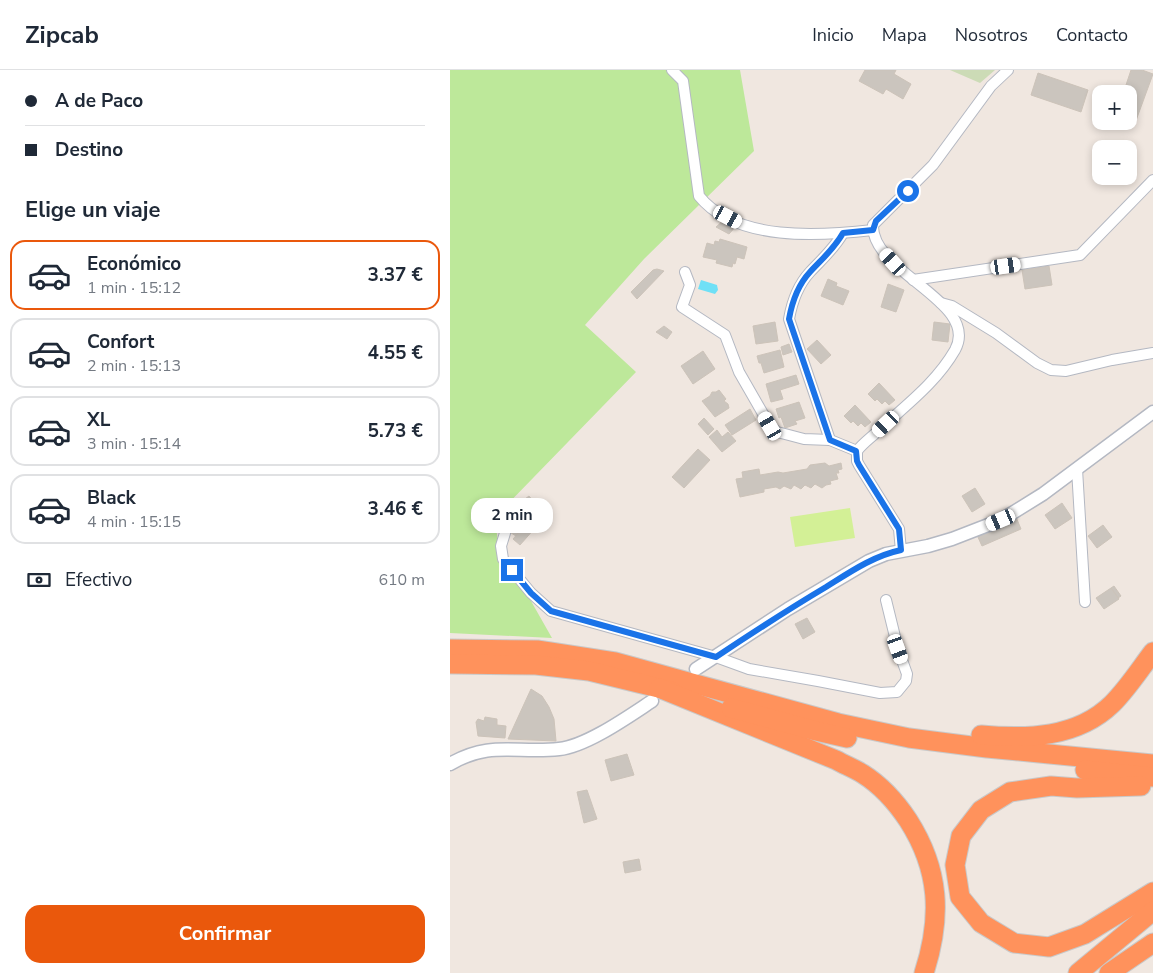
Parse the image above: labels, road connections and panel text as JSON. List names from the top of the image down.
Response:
{
  "page": {
    "header": "Zipcab",
    "nav": [
      "Inicio",
      "Mapa",
      "Nosotros",
      "Contacto"
    ],
    "banner": ["A de Paco", "Destino"],
    "map_buttons": ["+", "−"],
    "heading": "Elige un viaje",
    "list": [
      {
        "name": "Económico",
        "note": "1 min · 15:12",
        "value": "3.37 €"
      },
      {
        "name": "Confort",
        "note": "2 min · 15:13",
        "value": "4.55 €"
      },
      {
        "name": "XL",
        "note": "3 min · 15:14",
        "value": "5.73 €"
      },
      {
        "name": "Black",
        "note": "4 min · 15:15",
        "value": "3.46 €"
      }
    ],
    "bubble": "2 min",
    "pay": ["Efectivo", "610 m"],
    "buttons": "Confirmar"
  }
}
